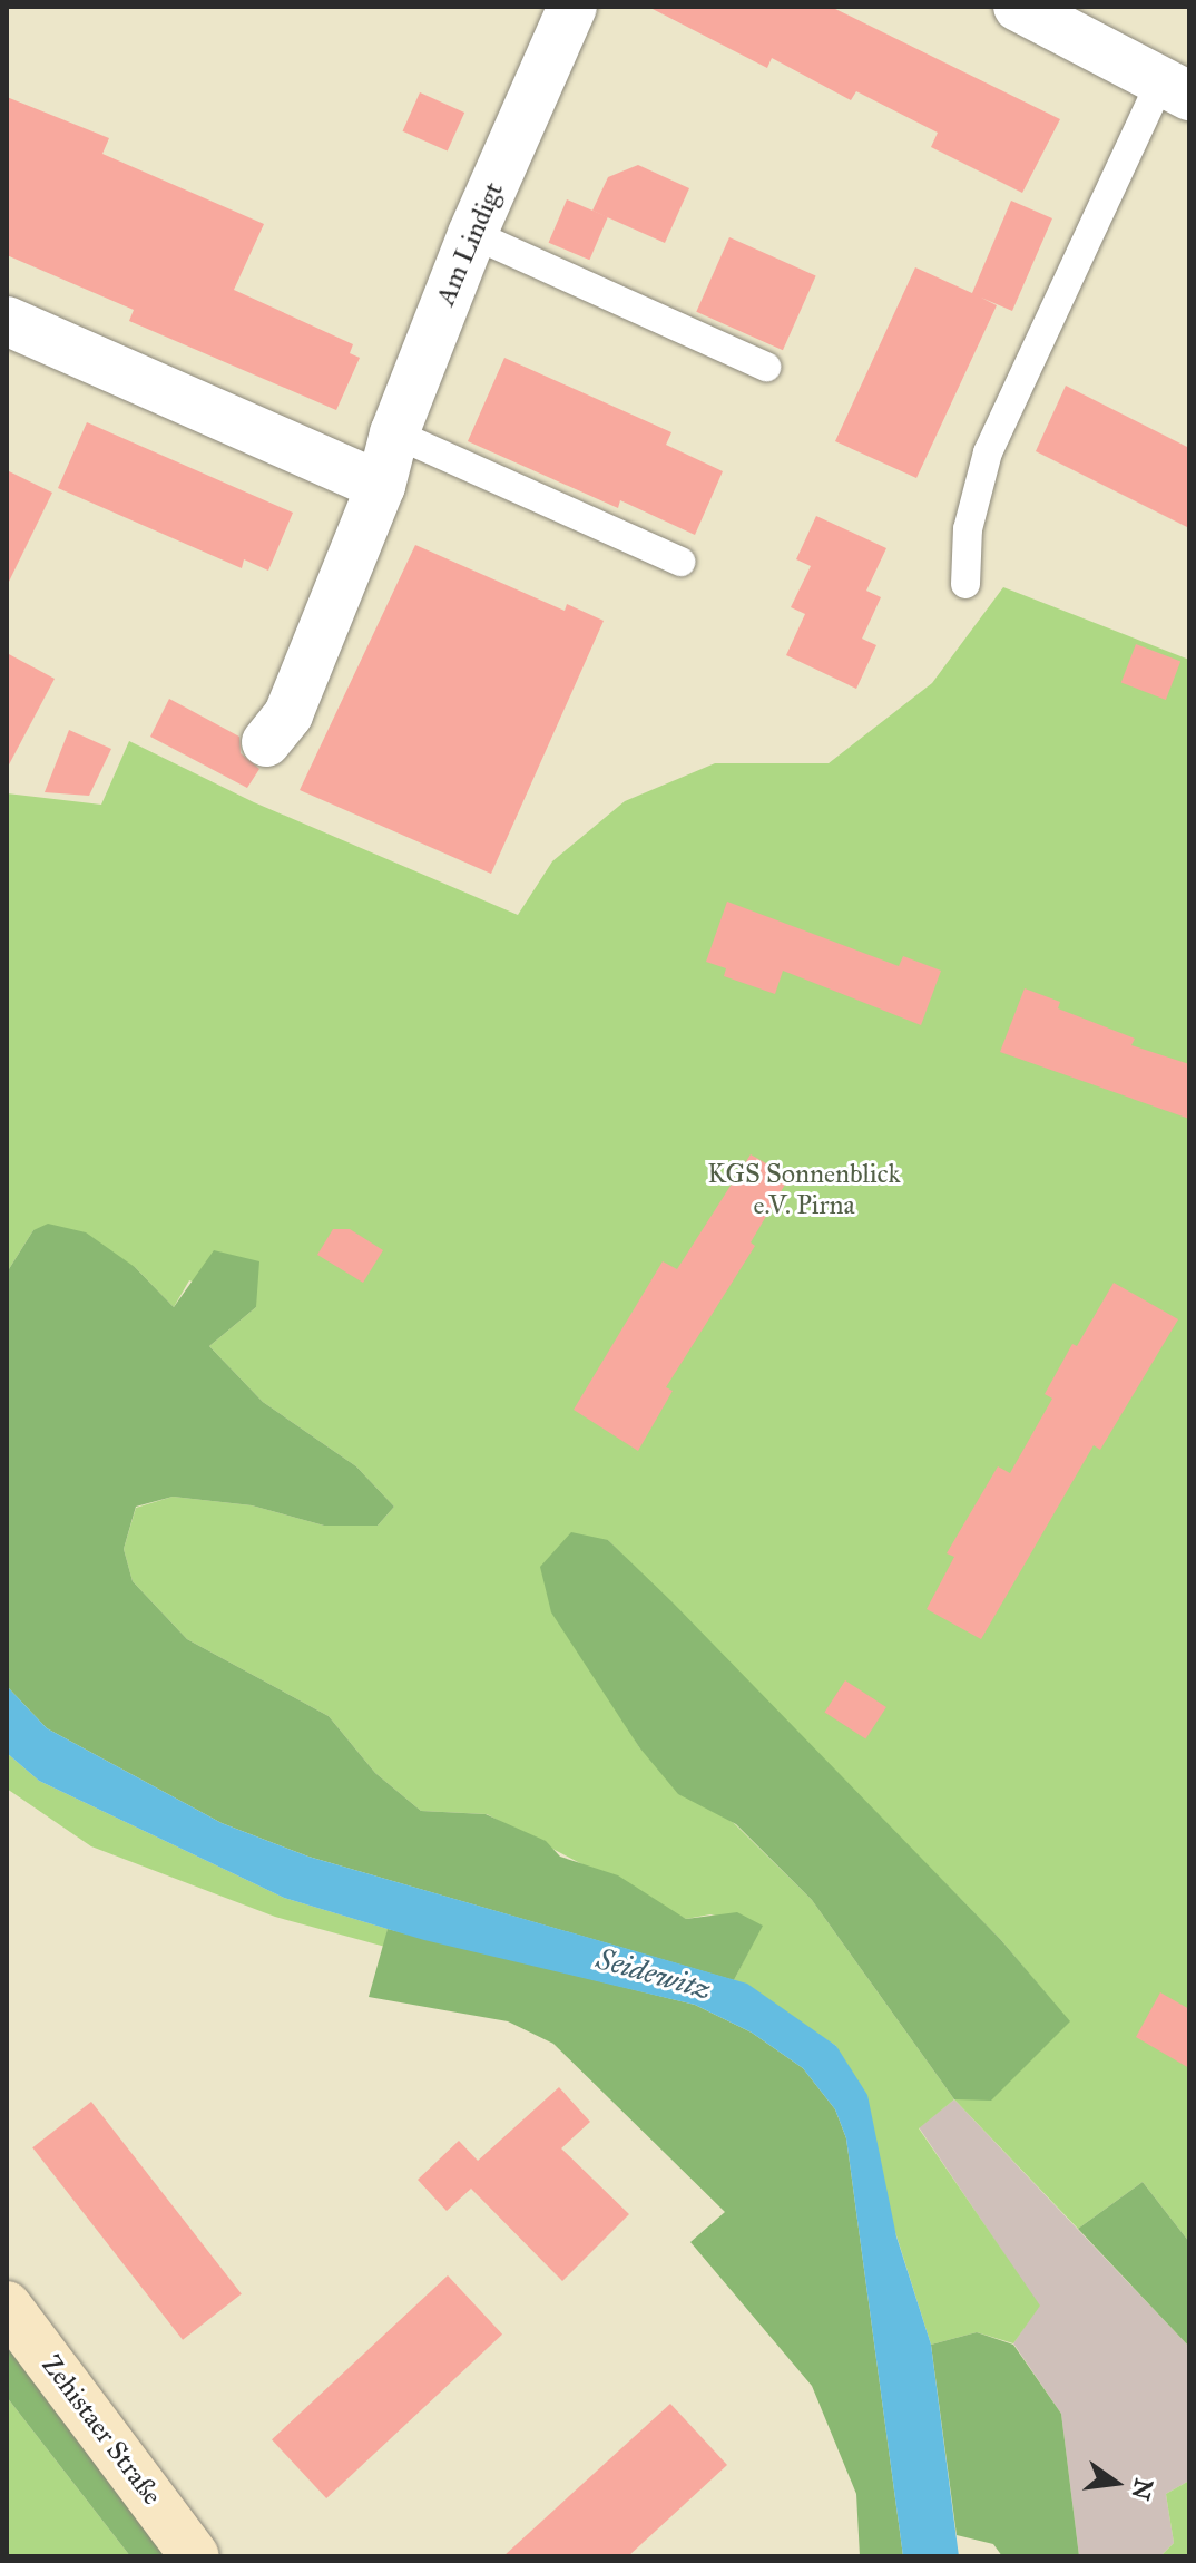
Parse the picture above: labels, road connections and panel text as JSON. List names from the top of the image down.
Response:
{
  "streets": {
    "main road": ["Zehistaer Straße"],
    "street": ["Am Lindigt"]
  },
  "water": ["Seidewitz"],
  "parks": ["KGS Sonnenblick e.V. Pirna"],
  "north": "right"
}
